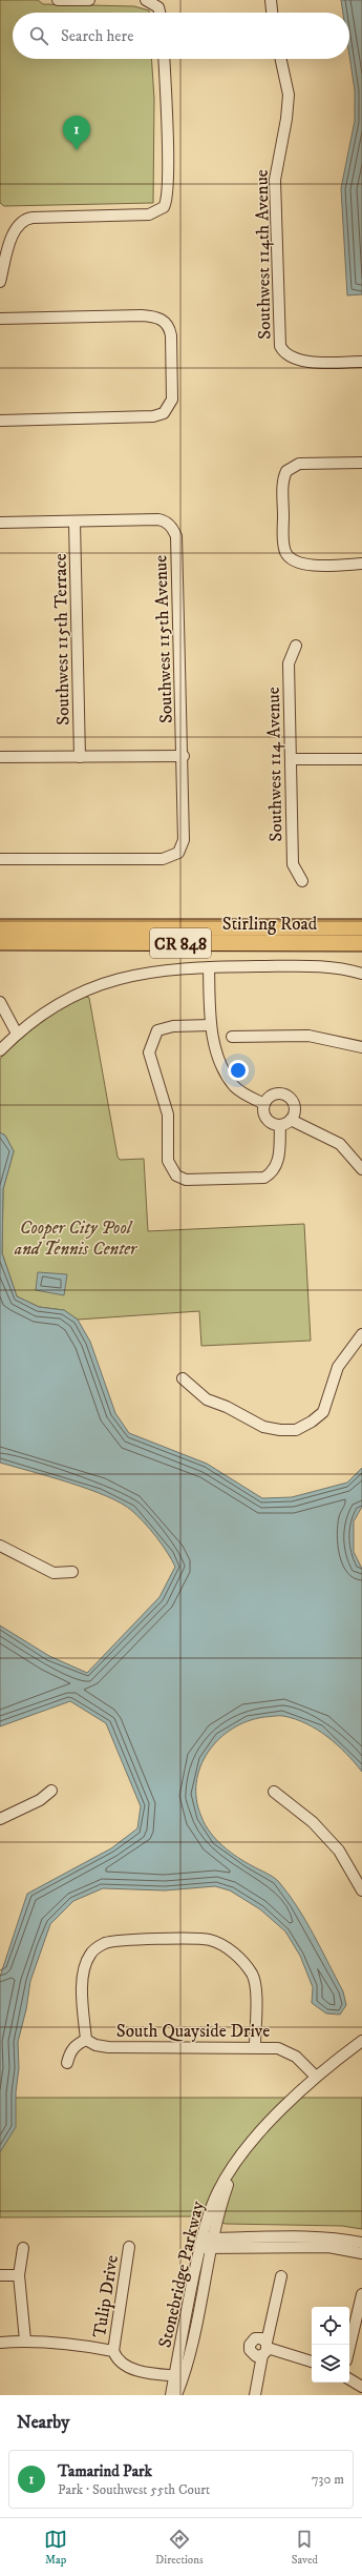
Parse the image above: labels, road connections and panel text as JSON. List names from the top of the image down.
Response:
{
  "streets": {
    "main road": ["Stirling Road", "CR 848"],
    "street": [
      "Southwest 114th Avenue",
      "Southwest 115th Terrace",
      "Southwest 115th Avenue",
      "Southwest 114 Avenue",
      "South Quayside Drive",
      "Stonebridge Parkway",
      "Tulip Drive"
    ]
  },
  "crossings": [
    ["Southwest 115th Terrace", "Southwest 115th Avenue"],
    ["South Quayside Drive", "Stonebridge Parkway"]
  ],
  "parks": ["Cooper City Pool and Tennis Center"],
  "page": {
    "search": "Search here",
    "pins": "1",
    "heading": "Nearby",
    "list": [
      {
        "mark": "1",
        "name": "Tamarind Park",
        "note": "Park · Southwest 55th Court",
        "value": "730 m"
      }
    ],
    "nav": ["Map", "Directions", "Saved"]
  }
}
